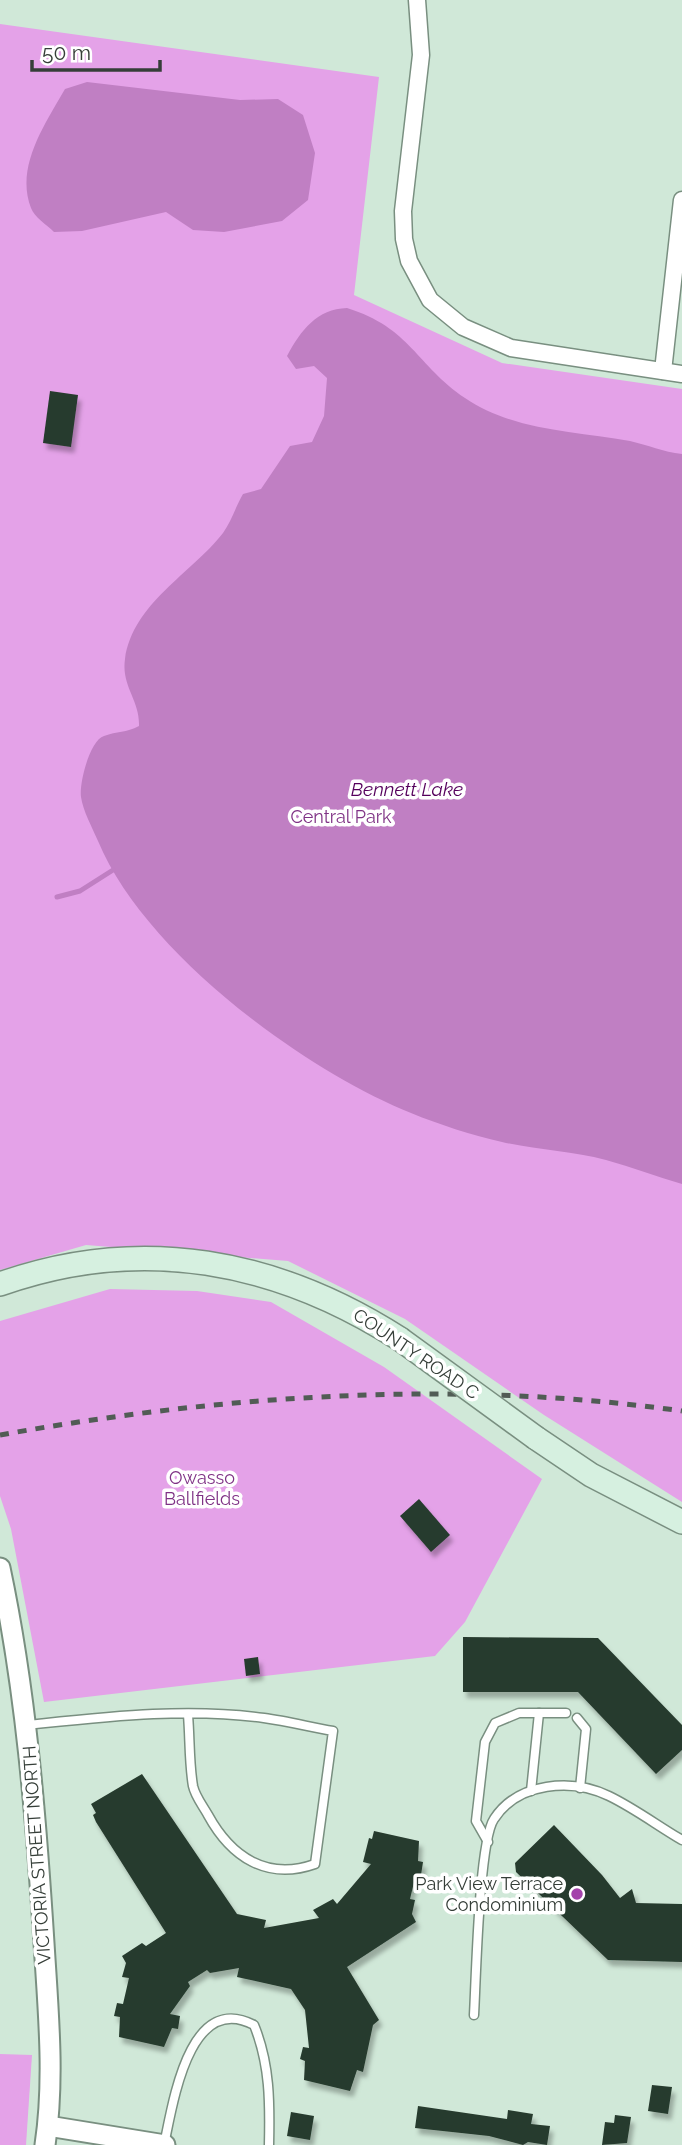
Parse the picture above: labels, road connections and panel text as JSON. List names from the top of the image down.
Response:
{
  "streets": {
    "main road": ["COUNTY ROAD C"],
    "street": ["VICTORIA STREET NORTH"]
  },
  "water": ["Bennett Lake"],
  "parks": ["Central Park", "Owasso Ballfields"],
  "places": ["Park View Terrace Condominium"],
  "scale_bar": "50 m"
}
